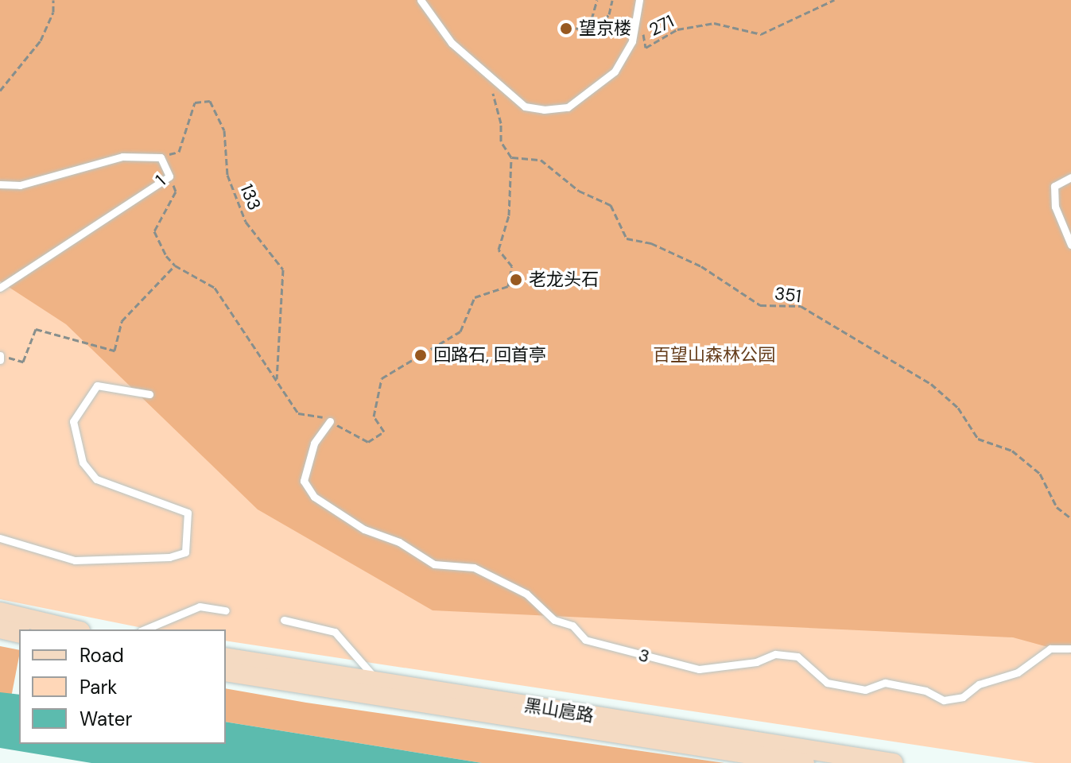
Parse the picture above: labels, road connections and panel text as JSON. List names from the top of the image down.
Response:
{
  "streets": {
    "main road": ["黑山扈路"],
    "lane": ["1", "3"],
    "path": ["271", "133", "351"]
  },
  "crossings": [
    ["1", "133"]
  ],
  "parks": ["百望山森林公园"],
  "places": ["望京楼", "老龙头石", "回路石, 回首亭"],
  "legend": ["Road", "Park", "Water"]
}
